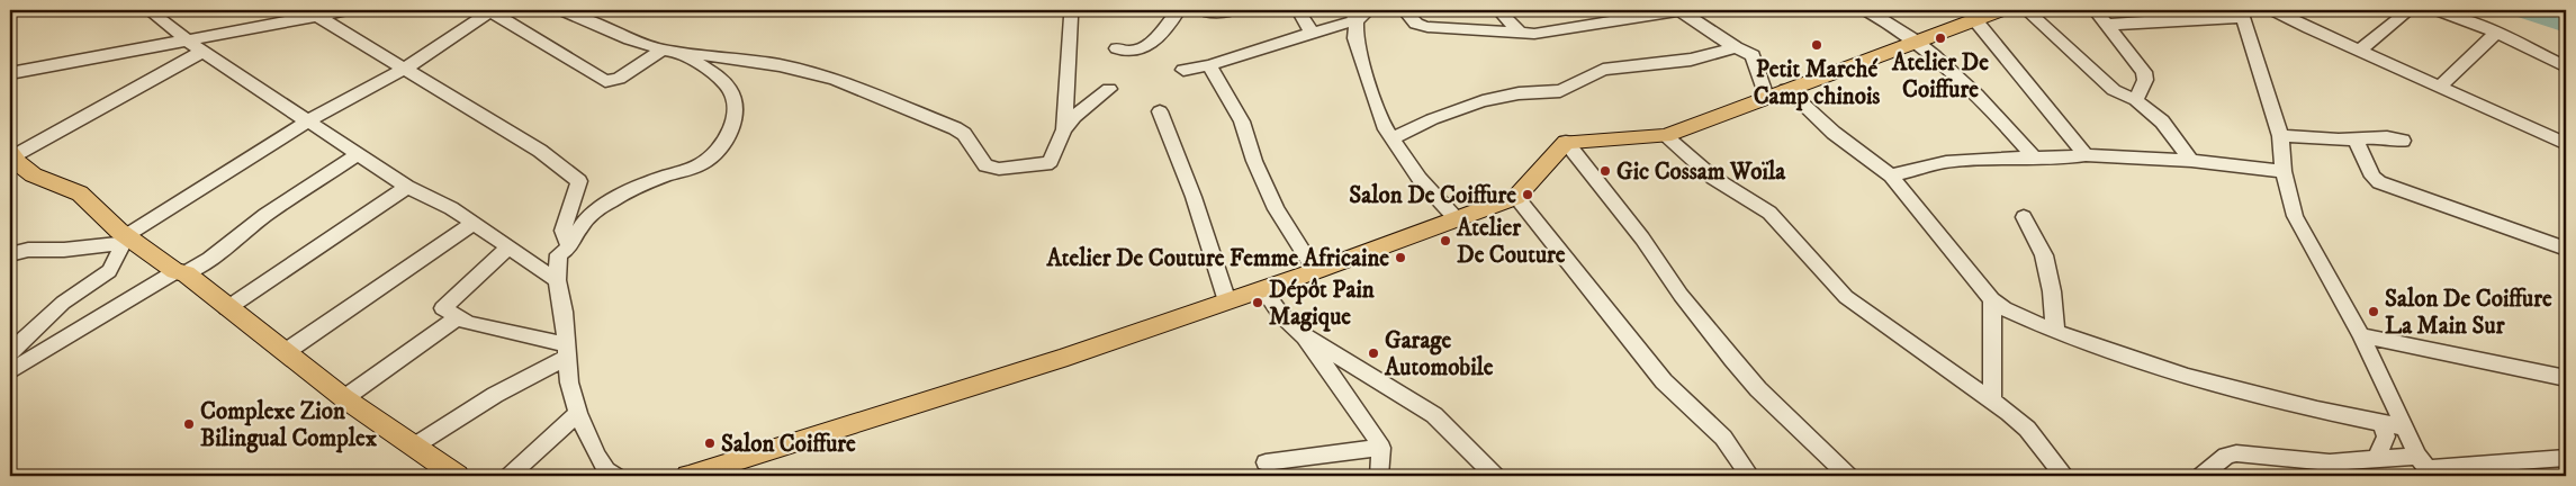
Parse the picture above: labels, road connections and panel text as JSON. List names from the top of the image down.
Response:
{
  "places": [
    "Atelier De Coiffure",
    "Petit Marché Camp chinois",
    "Gic Cossam Woïla",
    "Salon De Coiffure",
    "Atelier De Couture",
    "Atelier De Couture Femme Africaine",
    "Dépôt Pain Magique",
    "Salon De Coiffure La Main Sur",
    "Garage Automobile",
    "Complexe Zion Bilingual Complex",
    "Salon Coiffure"
  ]
}
